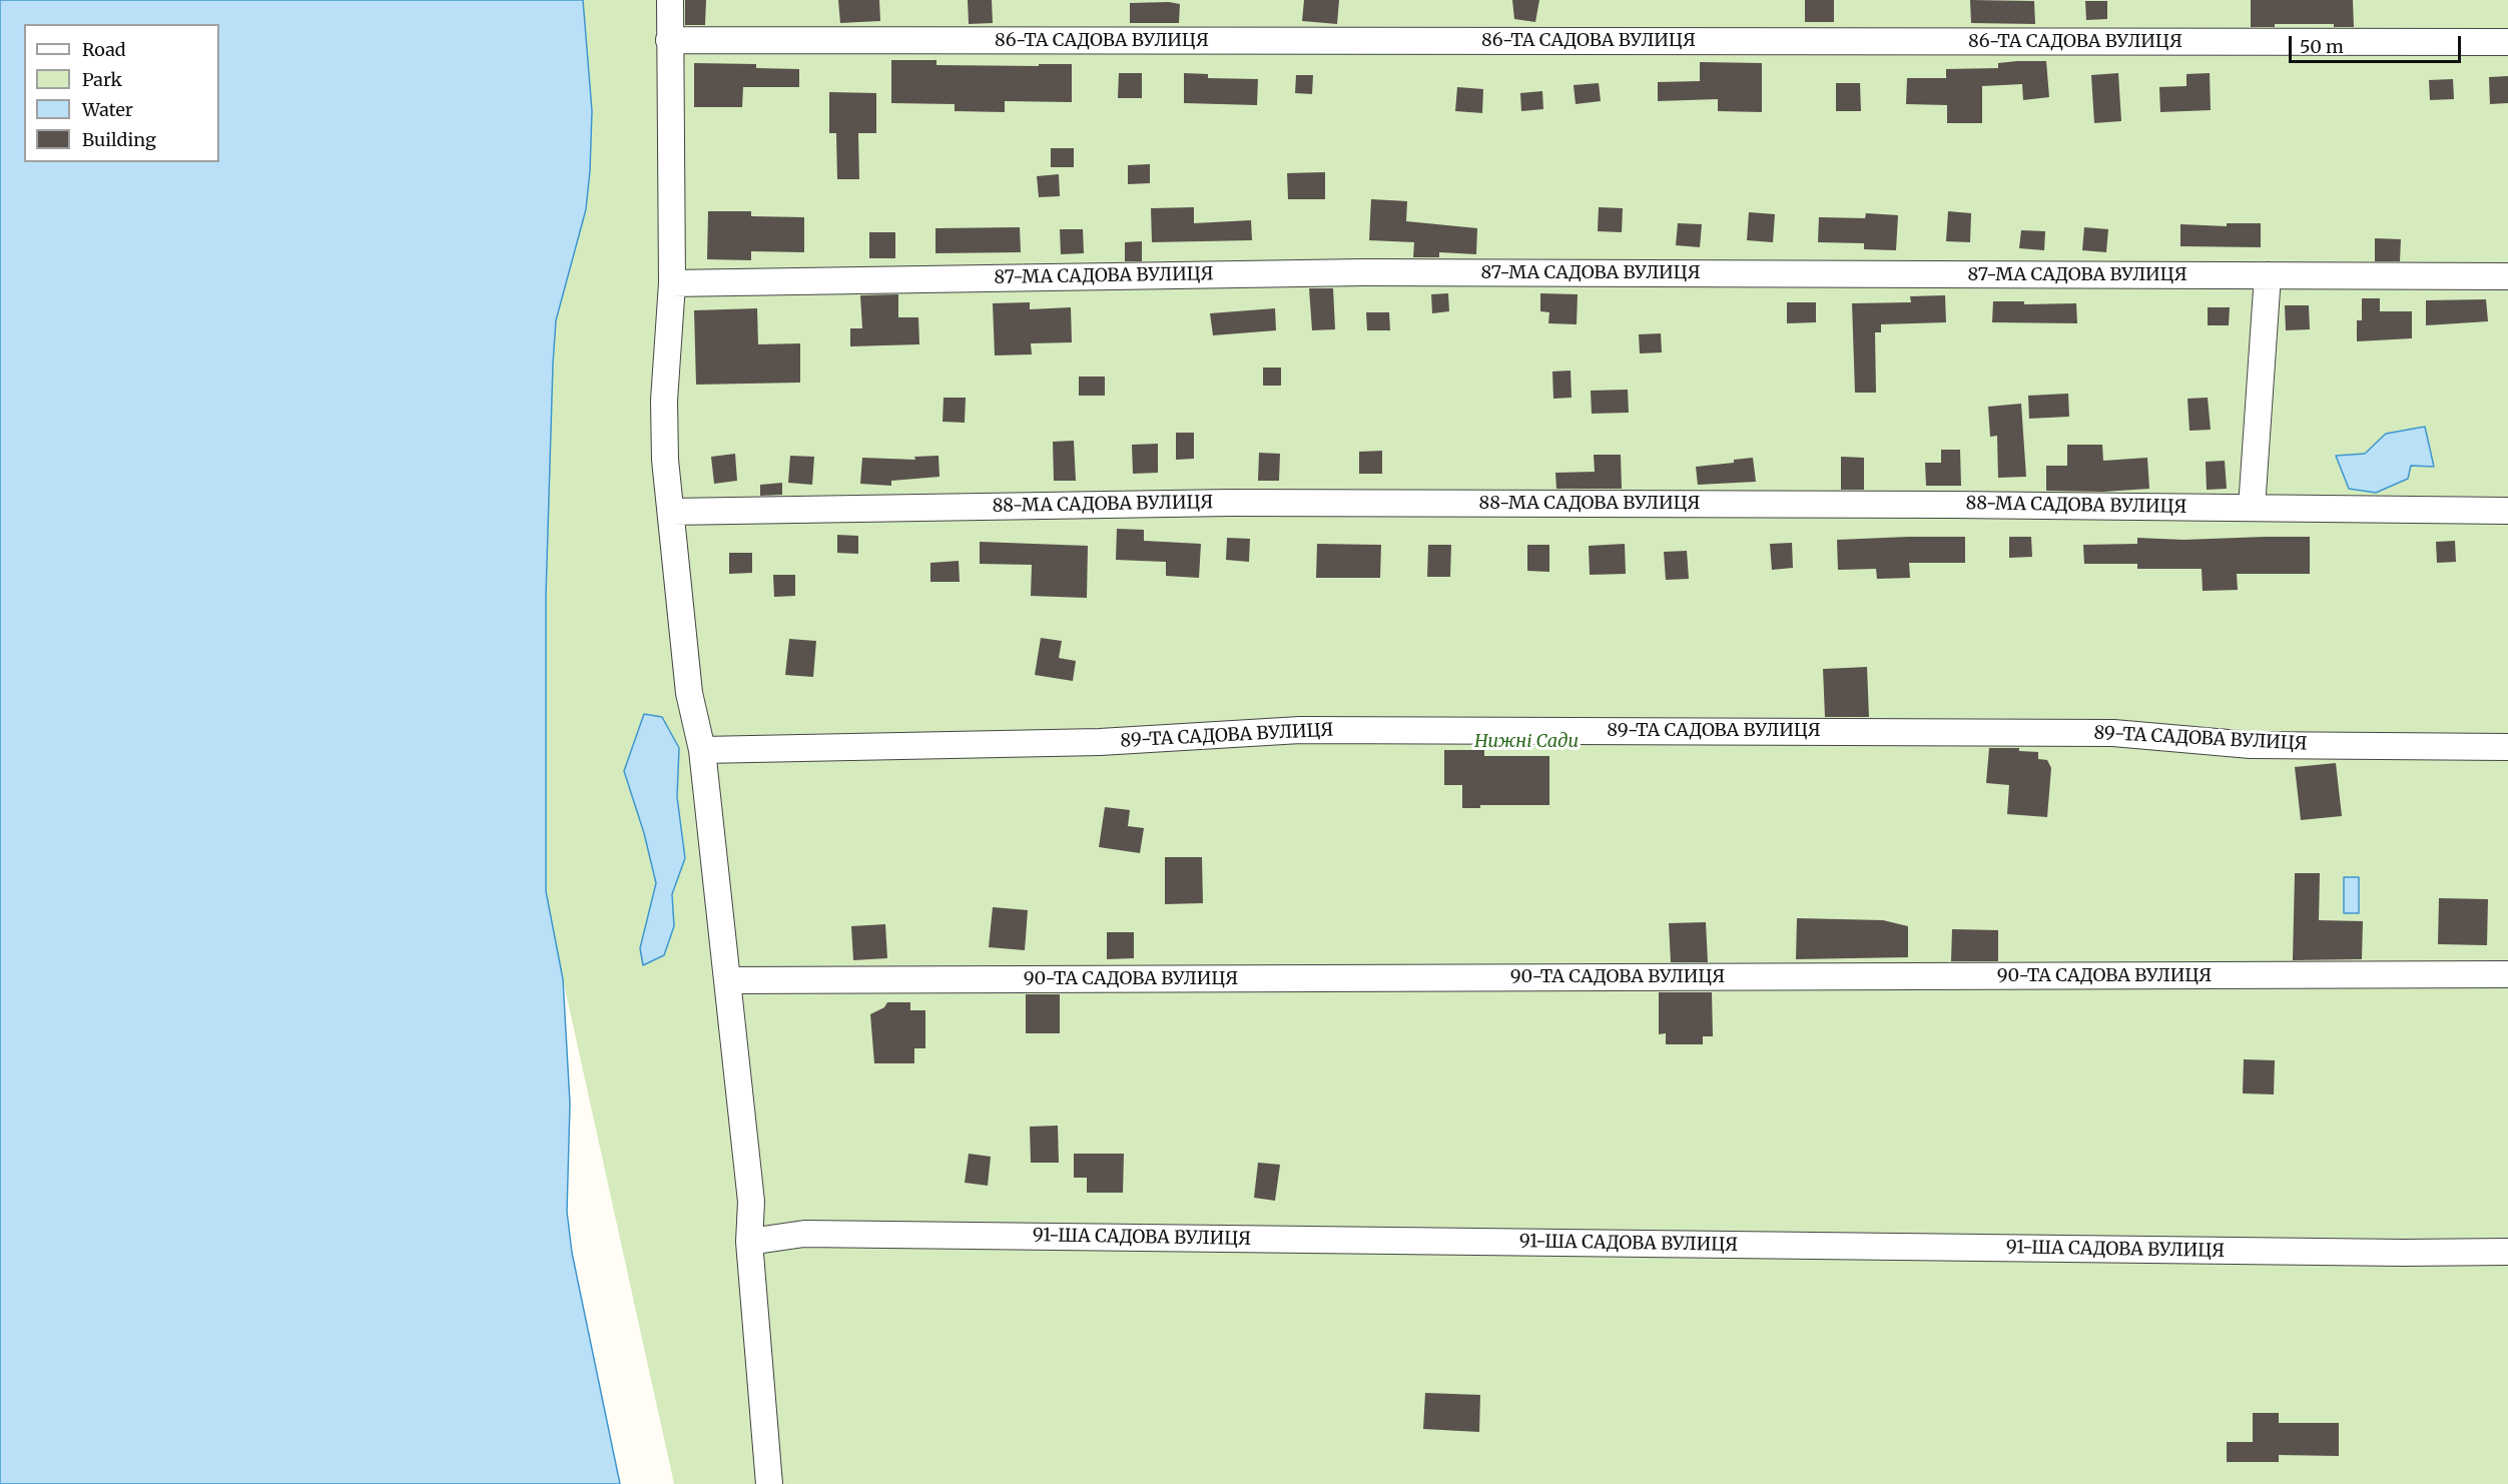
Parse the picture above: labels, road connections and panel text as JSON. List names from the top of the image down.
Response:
{
  "streets": {
    "street": [
      "86-ТА САДОВА ВУЛИЦЯ",
      "87-МА САДОВА ВУЛИЦЯ",
      "88-МА САДОВА ВУЛИЦЯ",
      "89-ТА САДОВА ВУЛИЦЯ",
      "90-ТА САДОВА ВУЛИЦЯ",
      "91-ША САДОВА ВУЛИЦЯ"
    ]
  },
  "parks": ["Нижні Сади"],
  "legend": [
    "Road",
    "Park",
    "Water",
    "Building"
  ],
  "scale_bar": "50 m"
}
